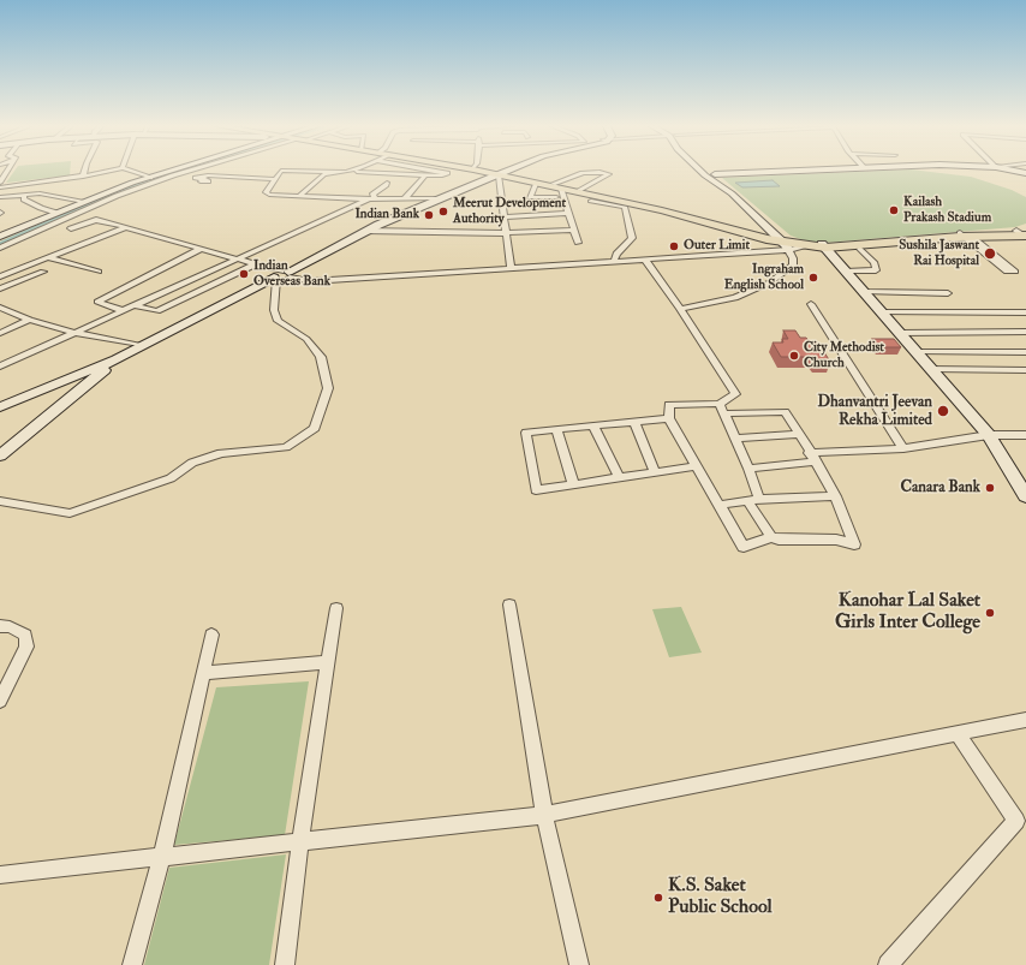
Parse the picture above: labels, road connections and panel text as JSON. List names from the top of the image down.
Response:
{
  "places": [
    "Kailash Prakash Stadium",
    "Meerut Development Authority",
    "Indian Bank",
    "Outer Limit",
    "Sushila Jaswant Rai Hospital",
    "Indian Overseas Bank",
    "Ingraham English School",
    "City Methodist Church",
    "Dhanvantri Jeevan Rekha Limited",
    "Canara Bank",
    "Kanohar Lal Saket Girls Inter College",
    "K.S. Saket Public School"
  ]
}
